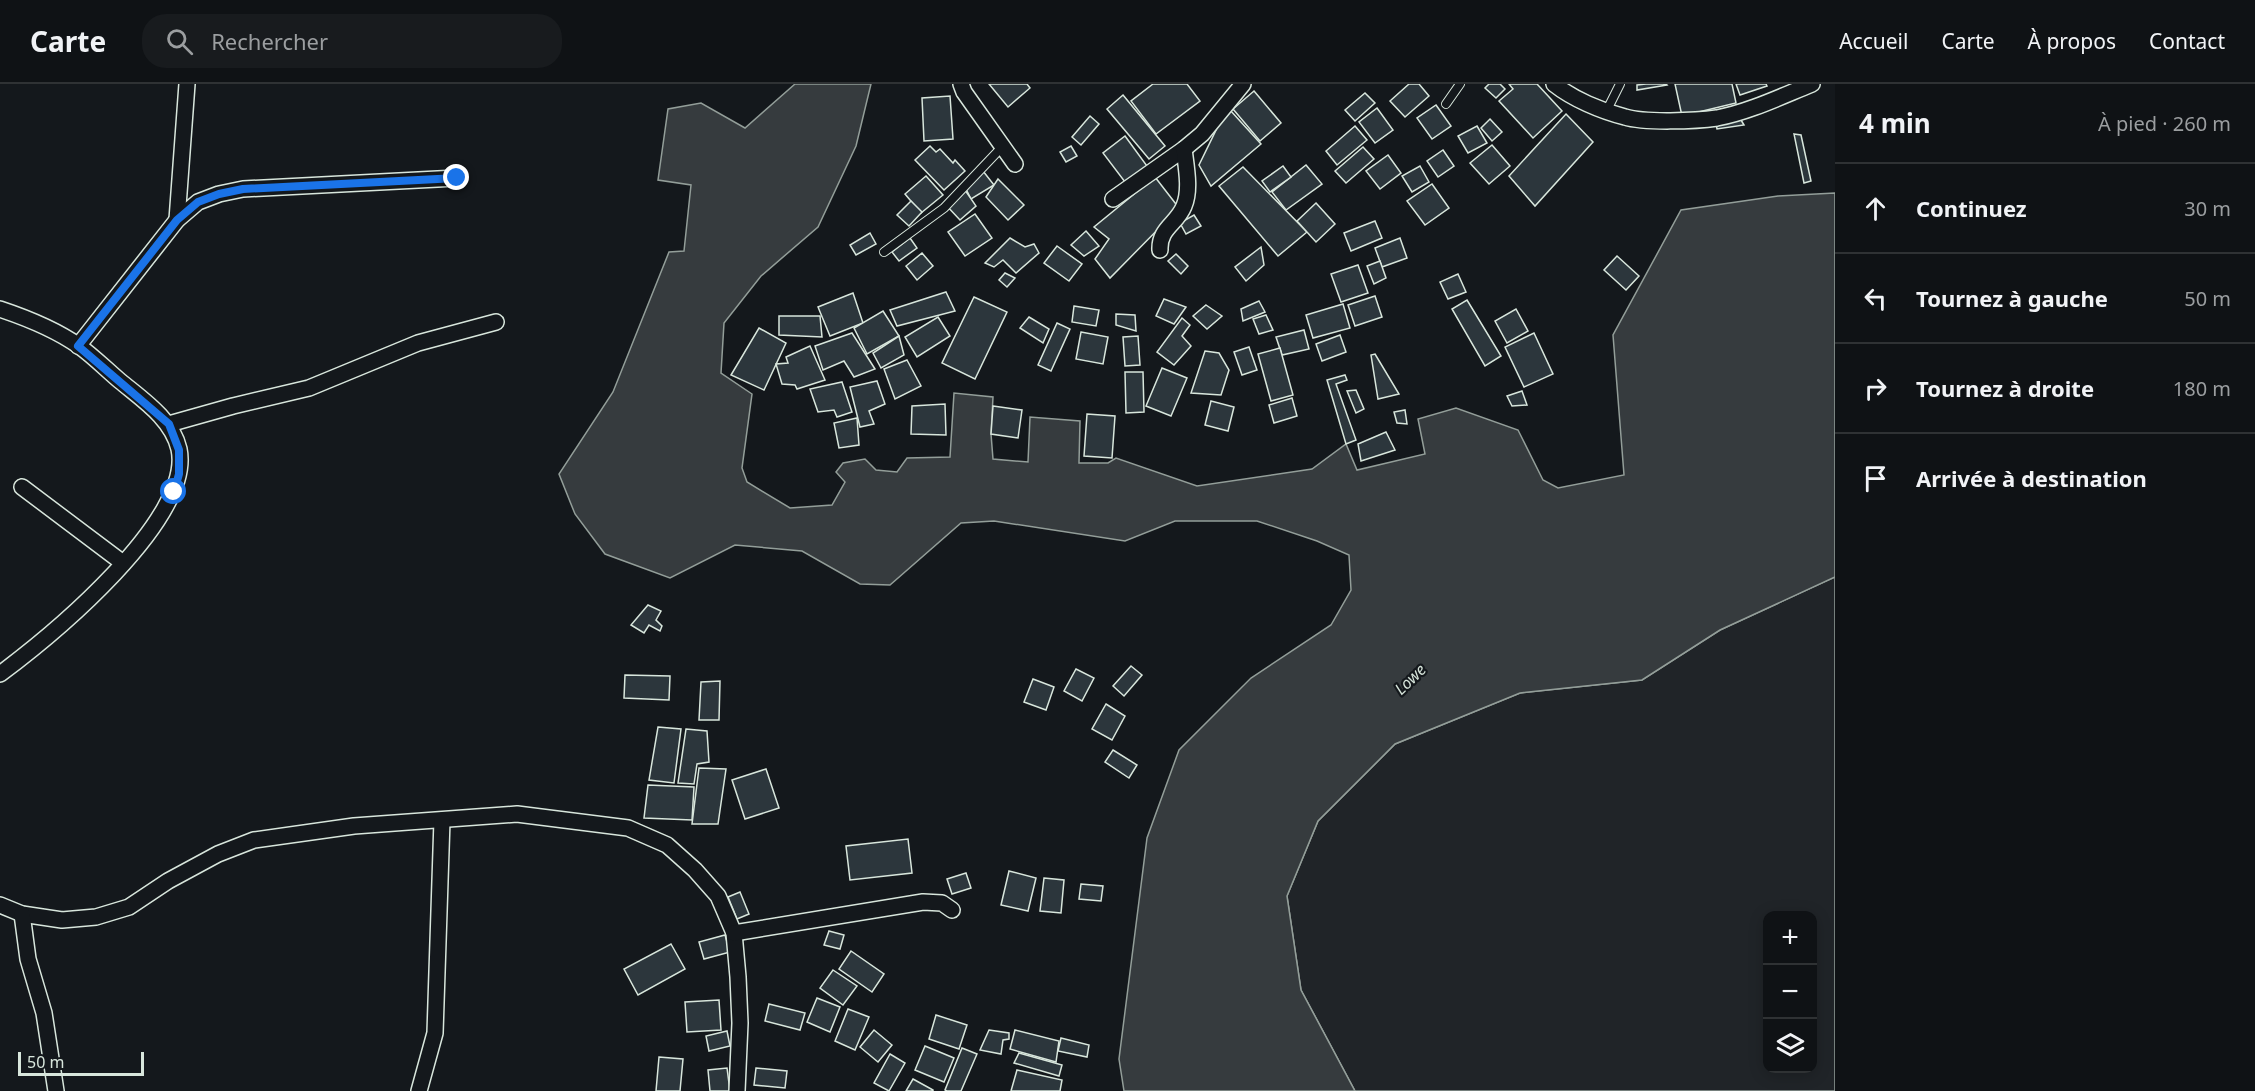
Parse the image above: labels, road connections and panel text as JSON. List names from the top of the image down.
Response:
{
  "water": ["Lowe"],
  "scale_bar": "50 m",
  "page": {
    "header": "Carte",
    "search": "Rechercher",
    "nav": [
      "Accueil",
      "Carte",
      "À propos",
      "Contact"
    ],
    "heading": ["4 min", "À pied · 260 m"],
    "list": [
      ["Continuez", "30 m"],
      ["Tournez à gauche", "50 m"],
      ["Tournez à droite", "180 m"],
      "Arrivée à destination"
    ],
    "map_buttons": ["+", "−"],
    "scale": "50 m"
  }
}
